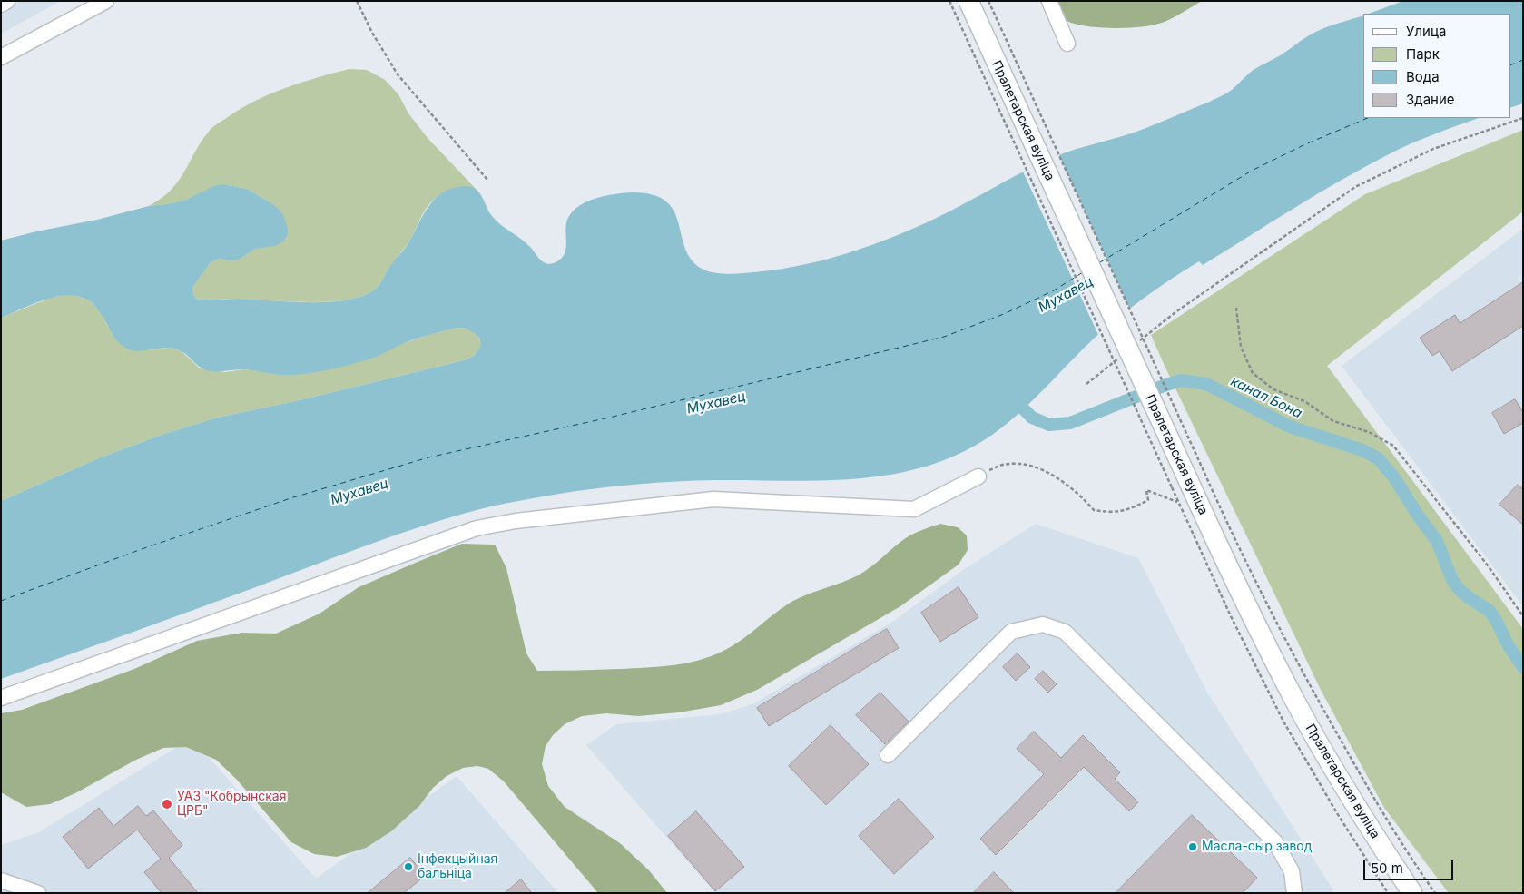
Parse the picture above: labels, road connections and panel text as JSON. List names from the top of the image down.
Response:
{
  "streets": {
    "main road": ["Пралетарская вуліца"]
  },
  "water": ["Мухавец", "канал Бона"],
  "places": ["УАЗ \"Кобрынская ЦРБ\"", "Масла-сыр завод", "Інфекцыйная бальніца"],
  "legend": [
    "Улица",
    "Парк",
    "Вода",
    "Здание"
  ],
  "scale_bar": "50 m"
}
